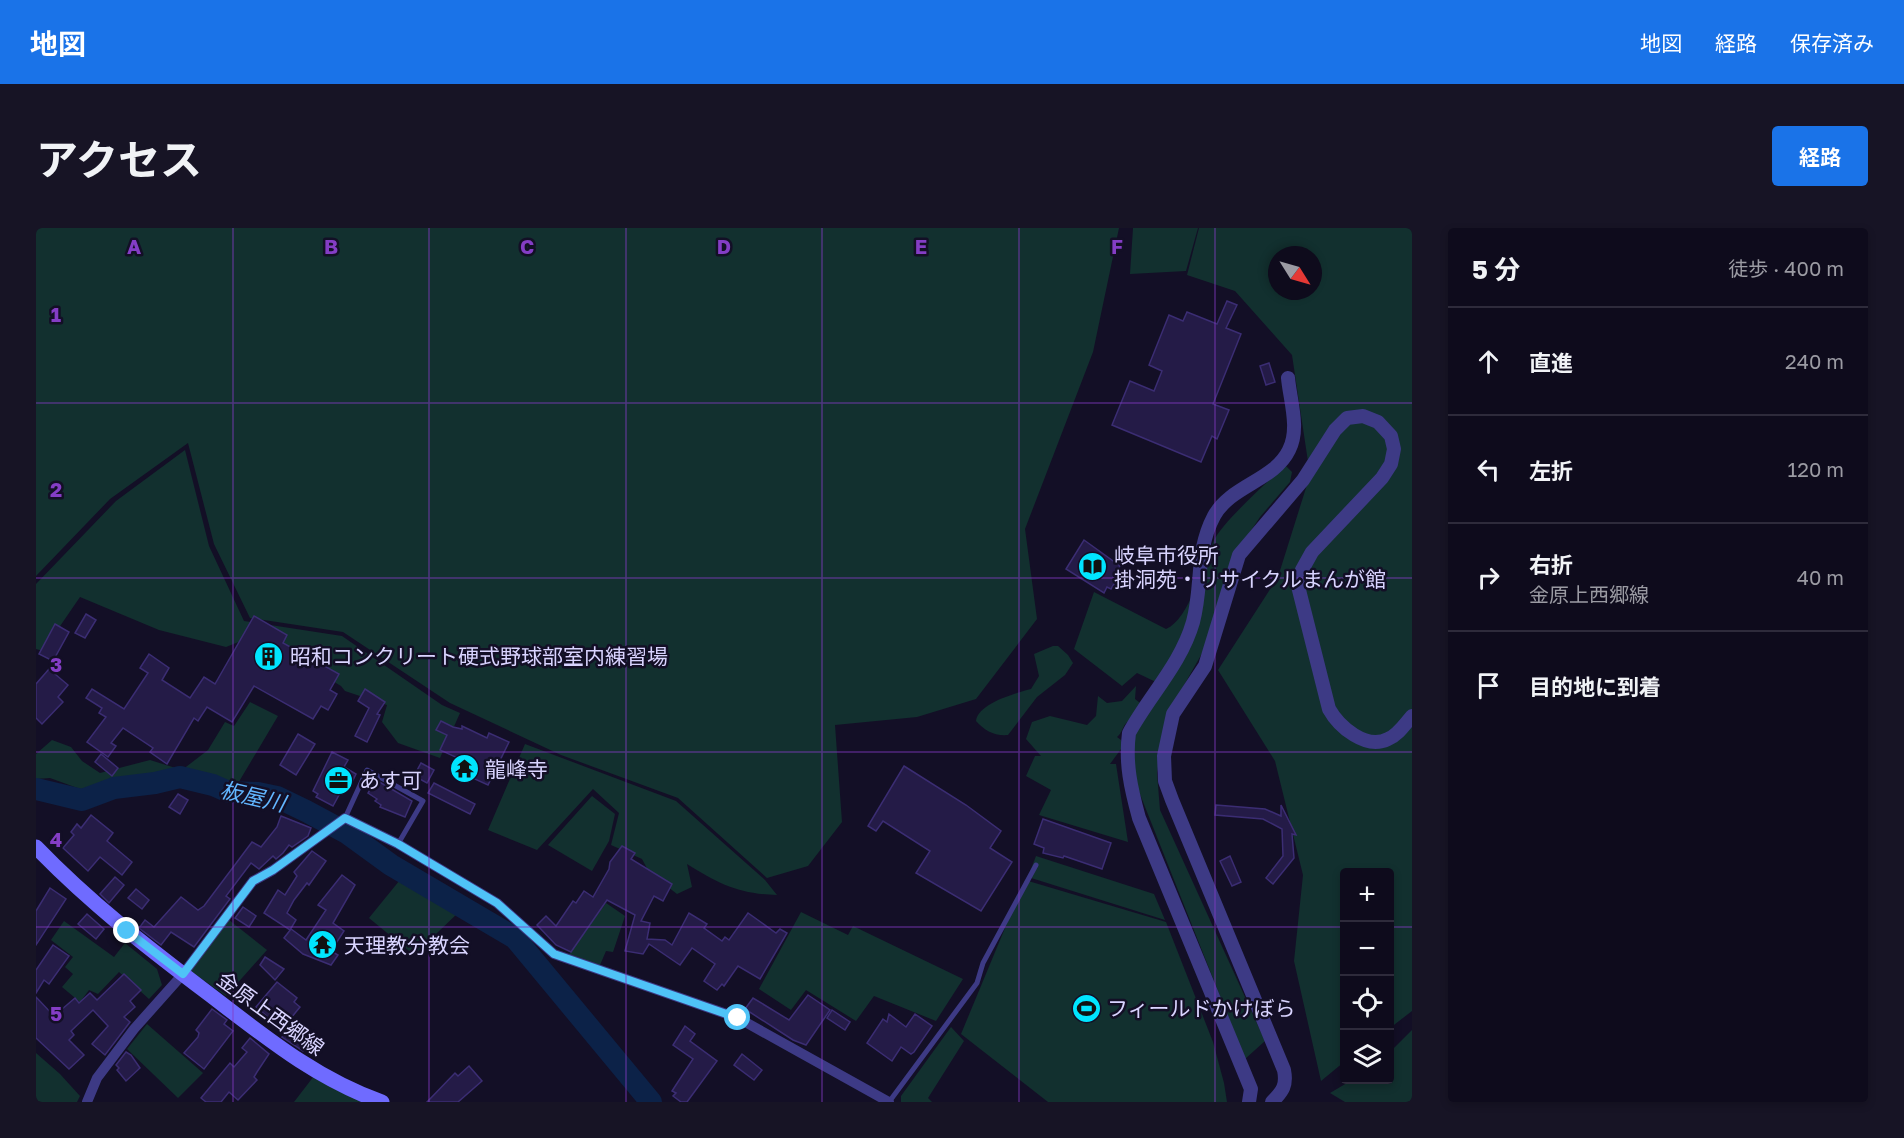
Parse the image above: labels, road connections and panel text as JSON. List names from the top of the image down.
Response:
{
  "streets": {
    "main road": ["金原上西郷線"]
  },
  "water": ["板屋川"],
  "places": {
    "library": ["岐阜市役所 掛洞苑・リサイクルまんが館"],
    "building": ["昭和コンクリート硬式野球部室内練習場"],
    "temple": ["龍峰寺", "天理教分教会"],
    "office": ["あす可"],
    "sports": ["フィールドかけぼら"]
  },
  "north": "bottom right",
  "page": {
    "header": "地図",
    "nav": ["地図", "経路", "保存済み"],
    "title": "アクセス",
    "buttons": "経路",
    "heading": ["5 分", "徒歩 · 400 m"],
    "list": [
      ["直進", "240 m"],
      ["左折", "120 m"],
      ["右折", "金原上西郷線", "40 m"],
      "目的地に到着"
    ],
    "map_buttons": ["+", "−"]
  },
  "grid": {
    "columns": [
      "A",
      "B",
      "C",
      "D",
      "E",
      "F"
    ],
    "rows": [
      "1",
      "2",
      "3",
      "4",
      "5"
    ]
  }
}
